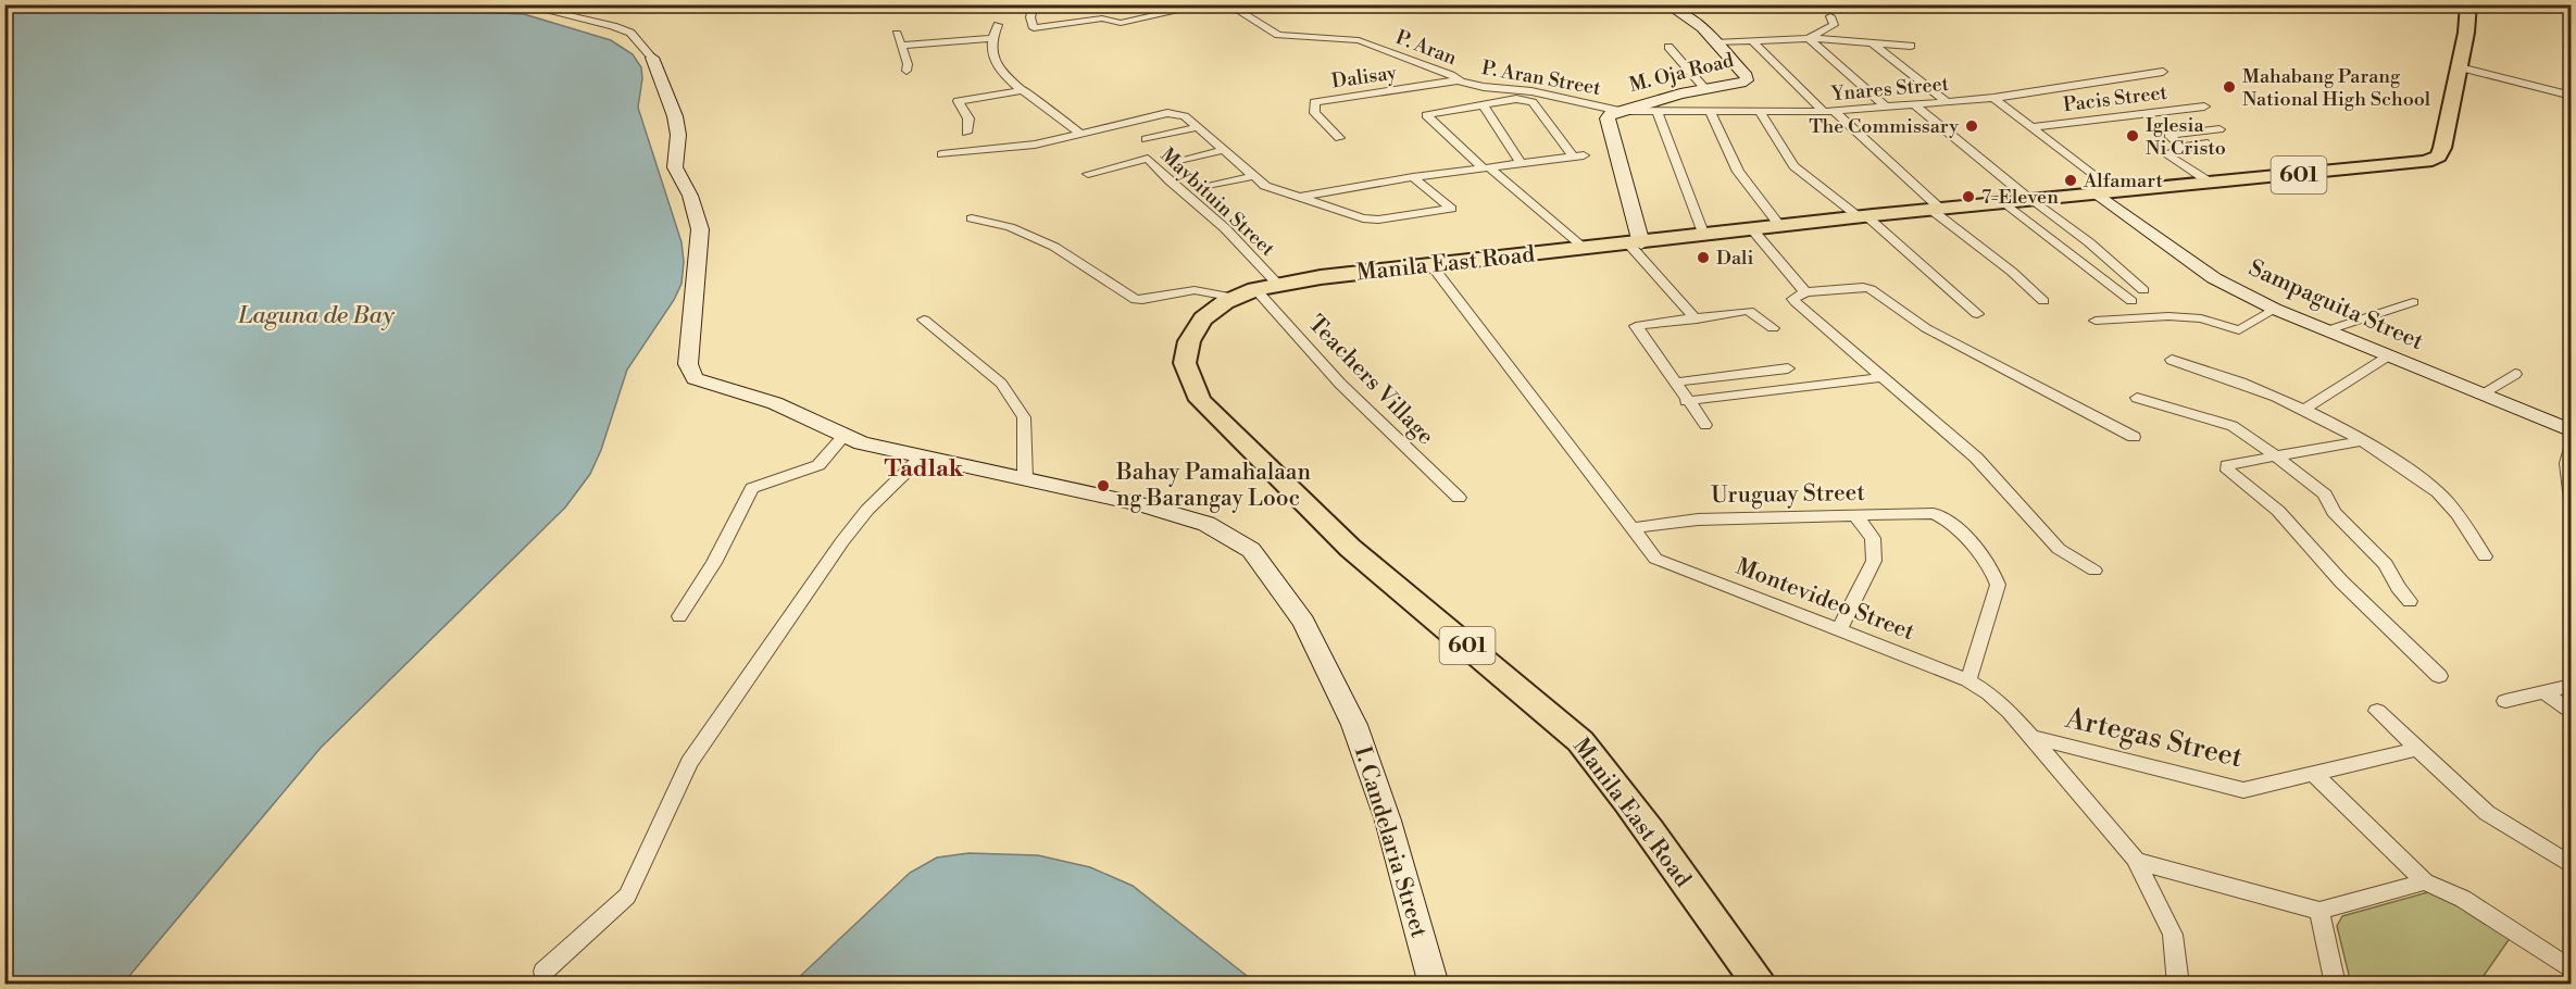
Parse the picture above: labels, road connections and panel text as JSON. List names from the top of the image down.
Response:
{
  "streets": {
    "main road": ["601", "Manila East Road"],
    "street": [
      "P. Aran",
      "M. Oja Road",
      "Dalisay",
      "P. Aran Street",
      "Ynares Street",
      "Pacis Street",
      "Maybituin Street",
      "Sampaguita Street",
      "Teachers Village",
      "Uruguay Street",
      "Montevideo Street",
      "Artegas Street",
      "I. Candelaria Street"
    ]
  },
  "crossings": [
    ["P. Aran", "Dalisay"],
    ["P. Aran", "P. Aran Street"],
    ["M. Oja Road", "P. Aran Street"],
    ["M. Oja Road", "Ynares Street"],
    ["M. Oja Road", "Manila East Road"],
    ["Dalisay", "P. Aran Street"],
    ["P. Aran Street", "Ynares Street"],
    ["Maybituin Street", "Manila East Road"],
    ["Manila East Road", "Sampaguita Street"],
    ["Manila East Road", "Teachers Village"],
    ["Manila East Road", "Montevideo Street"],
    ["Uruguay Street", "Montevideo Street"],
    ["Montevideo Street", "Artegas Street"]
  ],
  "districts": ["Tadlak"],
  "water": ["Laguna de Bay"],
  "places": [
    "Mahabang Parang National High School",
    "The Commissary",
    "Iglesia Ni Cristo",
    "Alfamart",
    "7-Eleven",
    "Dali",
    "Bahay Pamahalaan ng Barangay Looc"
  ]
}
